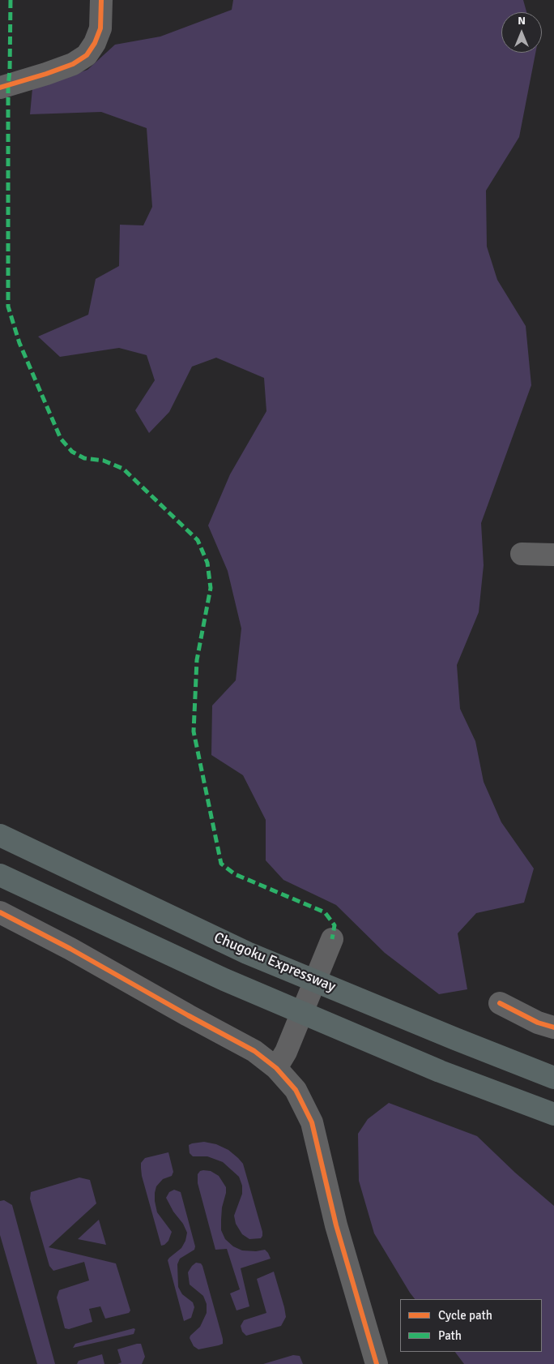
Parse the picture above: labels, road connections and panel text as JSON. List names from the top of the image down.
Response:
{
  "streets": {
    "highway": ["Chugoku Expressway"]
  },
  "legend": ["Cycle path", "Path"],
  "north": "top"
}
